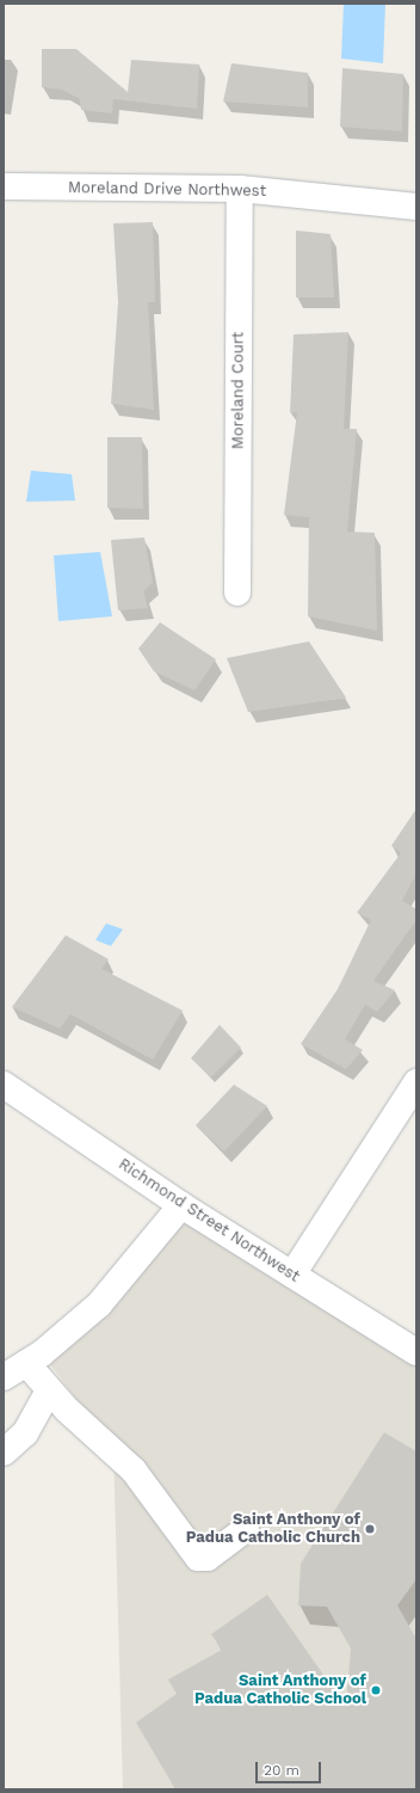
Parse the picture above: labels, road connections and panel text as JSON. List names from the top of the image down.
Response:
{
  "streets": {
    "street": ["Moreland Drive Northwest", "Moreland Court", "Richmond Street Northwest"]
  },
  "crossings": [
    ["Moreland Drive Northwest", "Moreland Court"]
  ],
  "places": ["Saint Anthony of Padua Catholic Church", "Saint Anthony of Padua Catholic School"],
  "scale_bar": "20 m"
}
